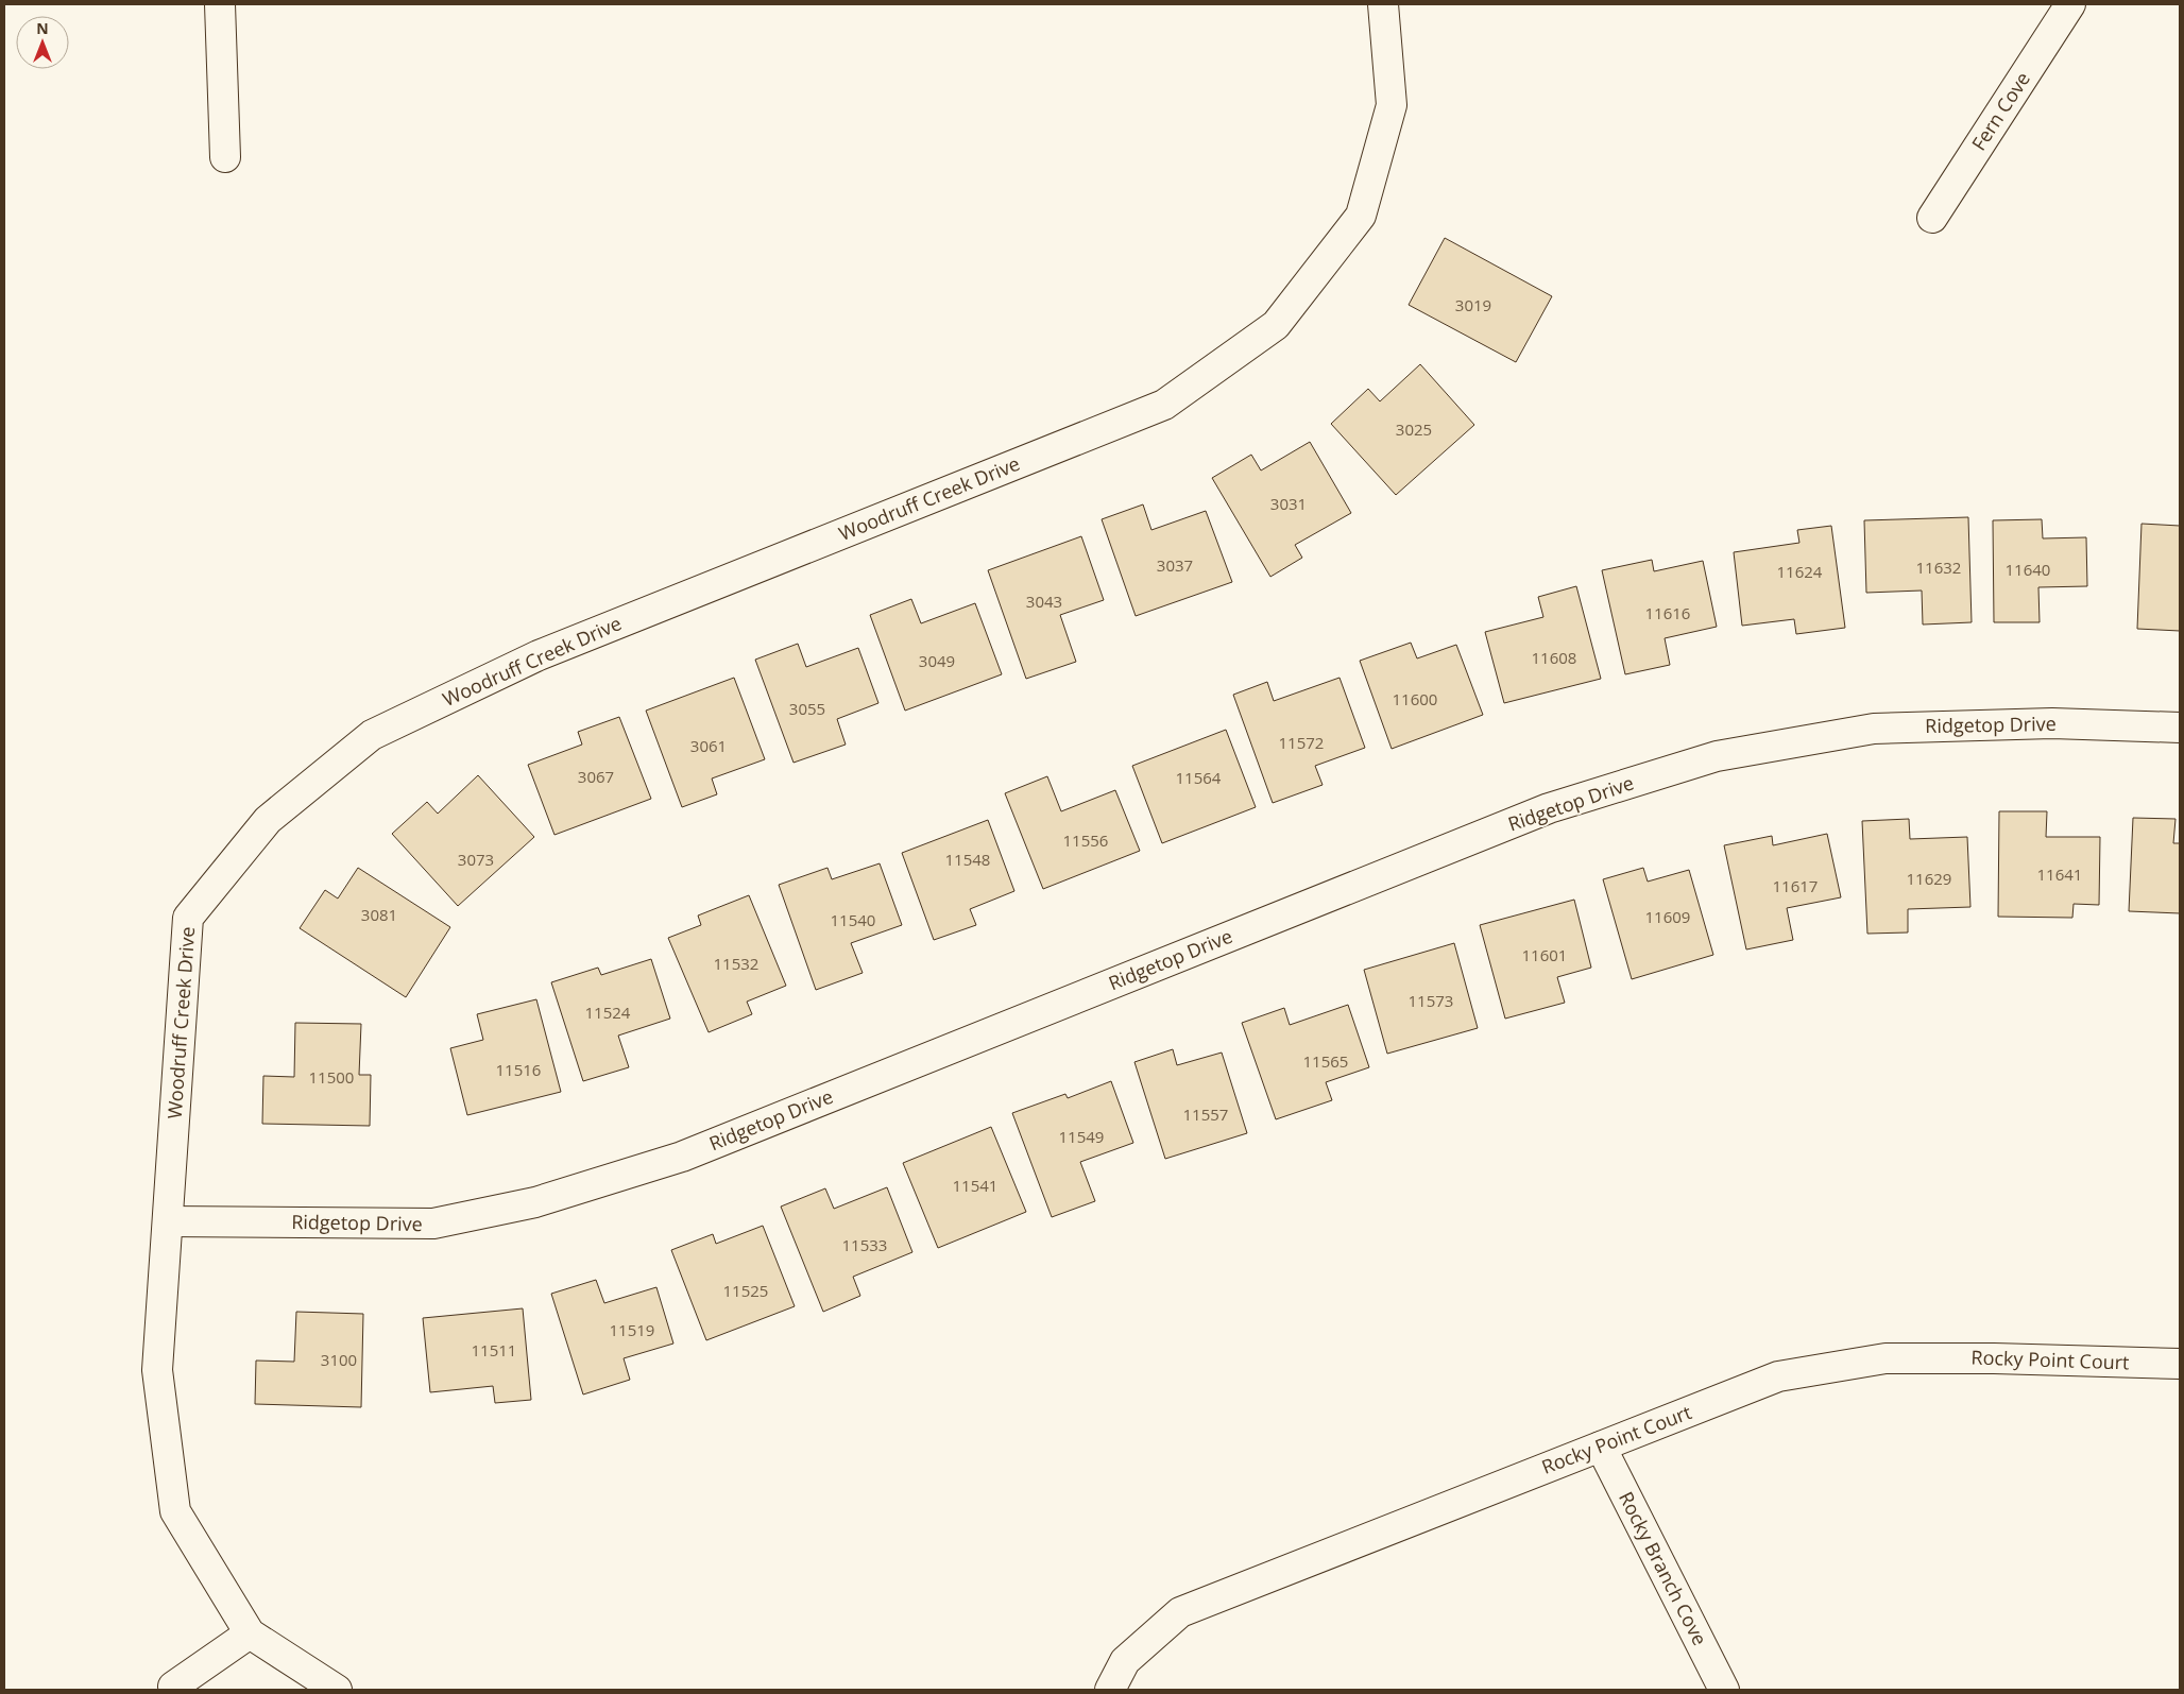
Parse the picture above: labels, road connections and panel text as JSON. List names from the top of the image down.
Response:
{
  "streets": {
    "street": [
      "Fern Cove",
      "Woodruff Creek Drive",
      "Ridgetop Drive",
      "Rocky Point Court",
      "Rocky Branch Cove"
    ]
  },
  "crossings": [
    ["Woodruff Creek Drive", "Ridgetop Drive"],
    ["Rocky Point Court", "Rocky Branch Cove"]
  ],
  "house_numbers": [
    "3019",
    "3025",
    "3031",
    "3037",
    "11632",
    "11640",
    "11624",
    "3043",
    "11616",
    "11608",
    "3049",
    "11600",
    "3055",
    "11572",
    "3061",
    "3067",
    "11564",
    "11556",
    "3073",
    "11548",
    "11641",
    "11629",
    "11617",
    "3081",
    "11609",
    "11540",
    "11601",
    "11532",
    "11573",
    "11524",
    "11565",
    "11516",
    "11500",
    "11557",
    "11549",
    "11541",
    "11533",
    "11525",
    "11519",
    "11511",
    "3100"
  ],
  "north": "top"
}
